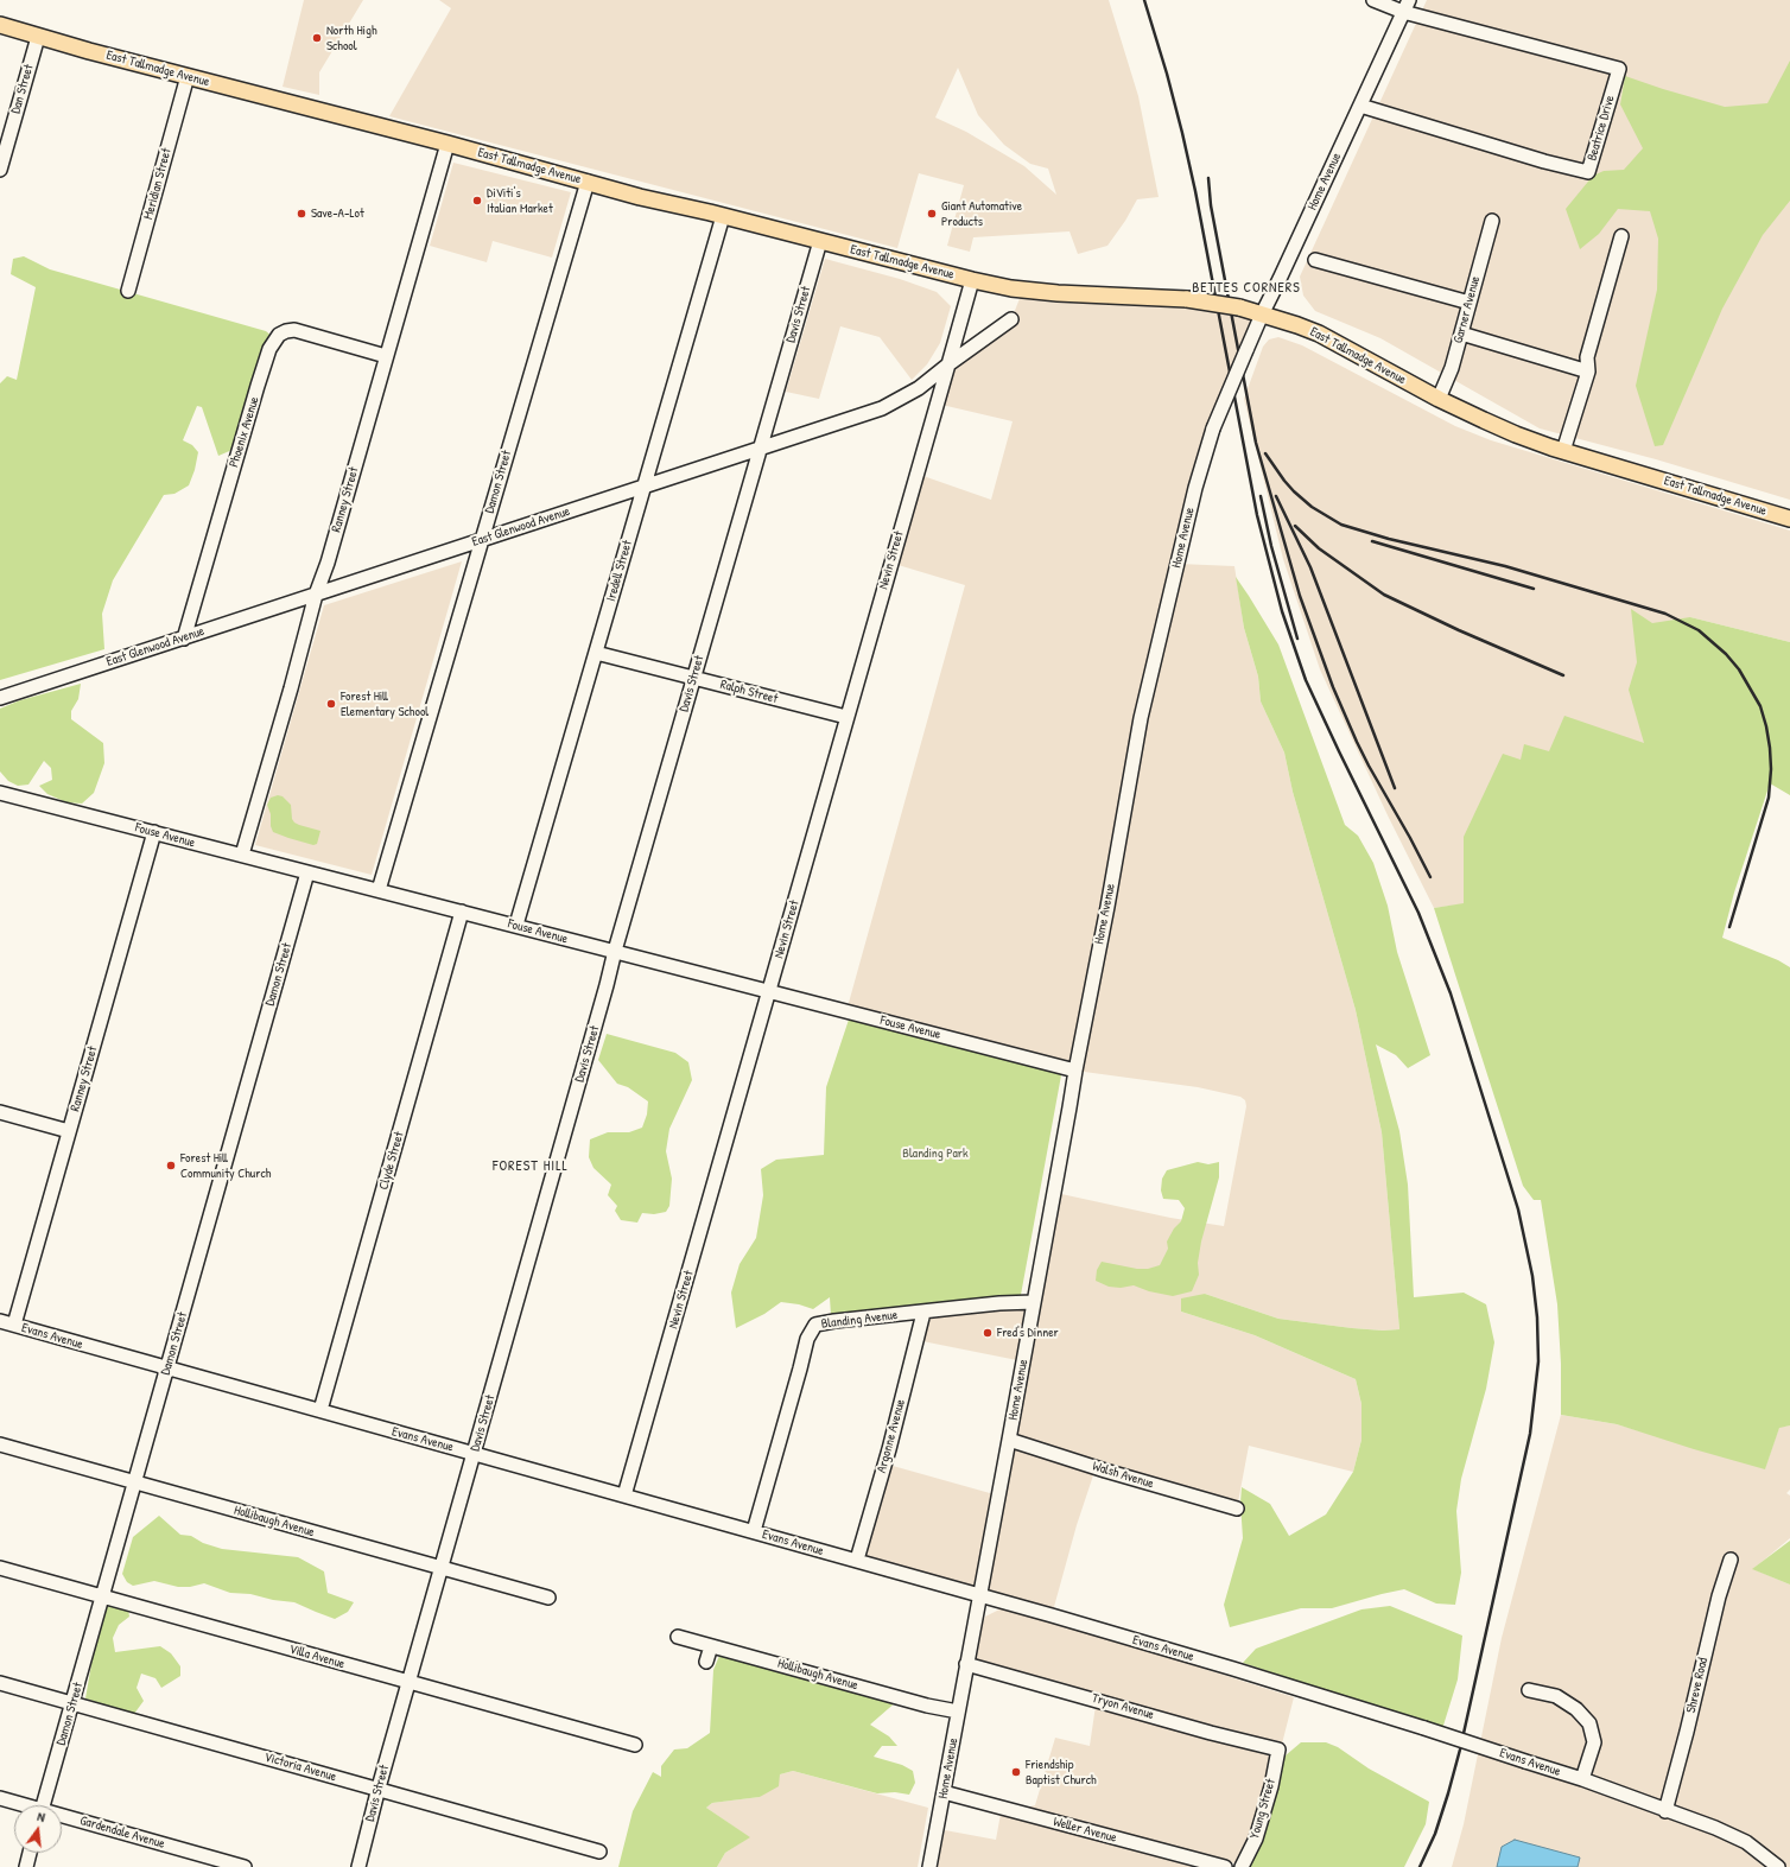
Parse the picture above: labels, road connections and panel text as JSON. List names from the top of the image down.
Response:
{
  "streets": {
    "main road": ["East Tallmadge Avenue"],
    "street": [
      "Dan Street",
      "Beatrice Drive",
      "Home Avenue",
      "Meridian Street",
      "Garner Avenue",
      "Davis Street",
      "Phoenix Avenue",
      "Damon Street",
      "Ranney Street",
      "East Glenwood Avenue",
      "Nevin Street",
      "Iredell Street",
      "Ralph Street",
      "Fouse Avenue",
      "Clyde Street",
      "Blanding Avenue",
      "Evans Avenue",
      "Argonne Avenue",
      "Walsh Avenue",
      "Hollibaugh Avenue",
      "Villa Avenue",
      "Shreve Road",
      "Tryon Avenue",
      "Victoria Avenue",
      "Young Street",
      "Weller Avenue",
      "Gardendale Avenue"
    ]
  },
  "crossings": [
    ["East Tallmadge Avenue", "Dan Street"],
    ["East Tallmadge Avenue", "Home Avenue"],
    ["East Tallmadge Avenue", "Meridian Street"],
    ["East Tallmadge Avenue", "Garner Avenue"],
    ["East Tallmadge Avenue", "Davis Street"],
    ["East Tallmadge Avenue", "Damon Street"],
    ["East Tallmadge Avenue", "Ranney Street"],
    ["East Tallmadge Avenue", "Iredell Street"],
    ["Beatrice Drive", "Home Avenue"],
    ["Home Avenue", "Fouse Avenue"],
    ["Home Avenue", "Blanding Avenue"],
    ["Home Avenue", "Evans Avenue"],
    ["Home Avenue", "Walsh Avenue"],
    ["Home Avenue", "Hollibaugh Avenue"],
    ["Home Avenue", "Tryon Avenue"],
    ["Home Avenue", "Weller Avenue"],
    ["Davis Street", "East Glenwood Avenue"],
    ["Davis Street", "Ralph Street"],
    ["Davis Street", "Fouse Avenue"],
    ["Davis Street", "Evans Avenue"],
    ["Davis Street", "Hollibaugh Avenue"],
    ["Davis Street", "Villa Avenue"],
    ["Davis Street", "Victoria Avenue"],
    ["Phoenix Avenue", "Ranney Street"],
    ["Phoenix Avenue", "East Glenwood Avenue"],
    ["Damon Street", "East Glenwood Avenue"],
    ["Damon Street", "Fouse Avenue"],
    ["Damon Street", "Evans Avenue"],
    ["Damon Street", "Hollibaugh Avenue"],
    ["Damon Street", "Villa Avenue"],
    ["Damon Street", "Victoria Avenue"],
    ["Ranney Street", "East Glenwood Avenue"],
    ["Ranney Street", "Fouse Avenue"],
    ["Ranney Street", "Evans Avenue"],
    ["East Glenwood Avenue", "Nevin Street"],
    ["East Glenwood Avenue", "Iredell Street"],
    ["Nevin Street", "Ralph Street"],
    ["Nevin Street", "Fouse Avenue"],
    ["Nevin Street", "Evans Avenue"],
    ["Iredell Street", "Ralph Street"],
    ["Iredell Street", "Fouse Avenue"],
    ["Fouse Avenue", "Clyde Street"],
    ["Clyde Street", "Evans Avenue"],
    ["Blanding Avenue", "Evans Avenue"],
    ["Blanding Avenue", "Argonne Avenue"],
    ["Evans Avenue", "Argonne Avenue"],
    ["Evans Avenue", "Shreve Road"],
    ["Tryon Avenue", "Young Street"]
  ],
  "districts": ["BETTES CORNERS", "FOREST HILL"],
  "parks": ["Blanding Park"],
  "places": [
    "North High School",
    "DiViti's Italian Market",
    "Save-A-Lot",
    "Giant Automative Products",
    "Forest Hill Elementary School",
    "Forest Hill Community Church",
    "Fred's Dinner",
    "Friendship Baptist Church"
  ],
  "north": "top"
}
